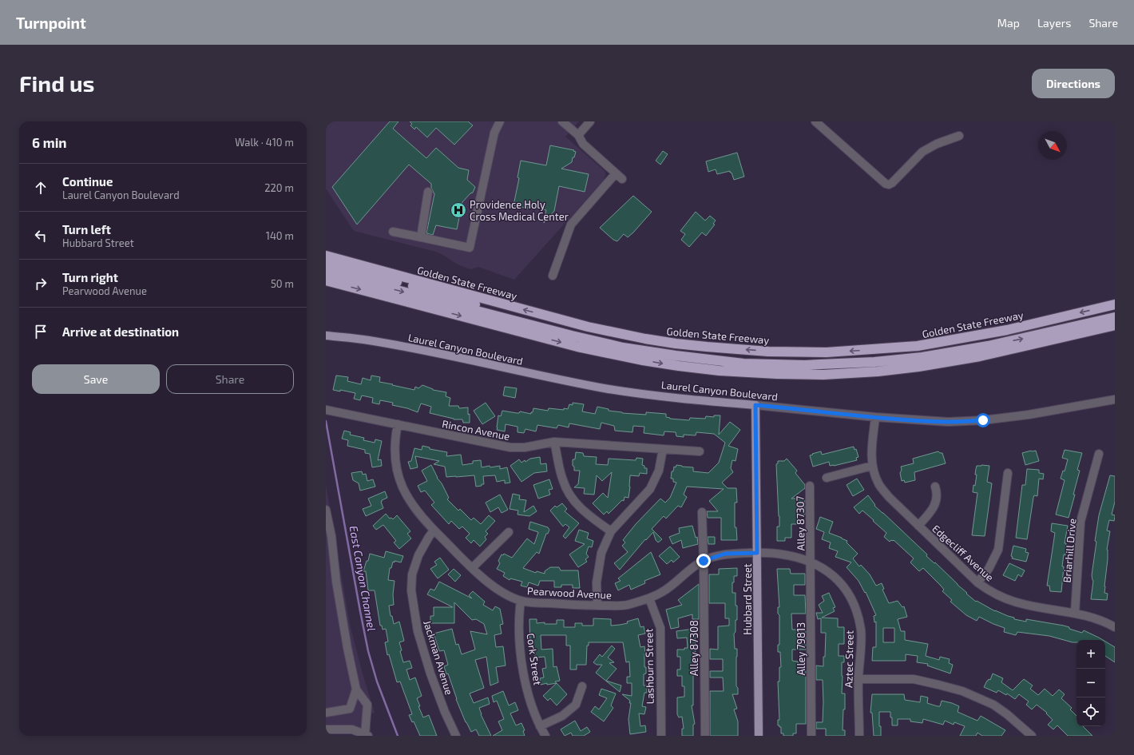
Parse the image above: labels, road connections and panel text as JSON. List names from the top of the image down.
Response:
{
  "streets": {
    "highway": ["Golden State Freeway"],
    "main road": ["Laurel Canyon Boulevard", "Hubbard Street"],
    "street": [
      "Rincon Avenue",
      "Alley 87307",
      "Briarhill Drive",
      "Edgecliff Avenue",
      "Pearwood Avenue",
      "Alley 87308",
      "Alley 79813",
      "Jackman Avenue",
      "Cork Street",
      "Aztec Street",
      "Lashburn Street"
    ]
  },
  "crossings": [
    ["Laurel Canyon Boulevard", "Edgecliff Avenue"],
    ["Laurel Canyon Boulevard", "Hubbard Street"],
    ["Rincon Avenue", "Pearwood Avenue"],
    ["Alley 87307", "Alley 79813"],
    ["Alley 87307", "Aztec Street"],
    ["Briarhill Drive", "Edgecliff Avenue"],
    ["Pearwood Avenue", "Hubbard Street"],
    ["Pearwood Avenue", "Alley 87308"],
    ["Pearwood Avenue", "Jackman Avenue"],
    ["Pearwood Avenue", "Cork Street"],
    ["Pearwood Avenue", "Aztec Street"],
    ["Pearwood Avenue", "Lashburn Street"],
    ["Hubbard Street", "Aztec Street"],
    ["Alley 79813", "Aztec Street"]
  ],
  "water": ["East Canyon Channel"],
  "places": {
    "hospital": ["Providence Holy Cross Medical Center"]
  },
  "north": "bottom right",
  "page": {
    "header": "Turnpoint",
    "nav": ["Map", "Layers", "Share"],
    "buttons": [
      "Directions",
      ["Save", "Share"]
    ],
    "title": "Find us",
    "heading": ["6 min", "Walk · 410 m"],
    "list": [
      ["Continue", "Laurel Canyon Boulevard", "220 m"],
      ["Turn left", "Hubbard Street", "140 m"],
      ["Turn right", "Pearwood Avenue", "50 m"],
      "Arrive at destination"
    ],
    "map_buttons": ["+", "−"]
  }
}
